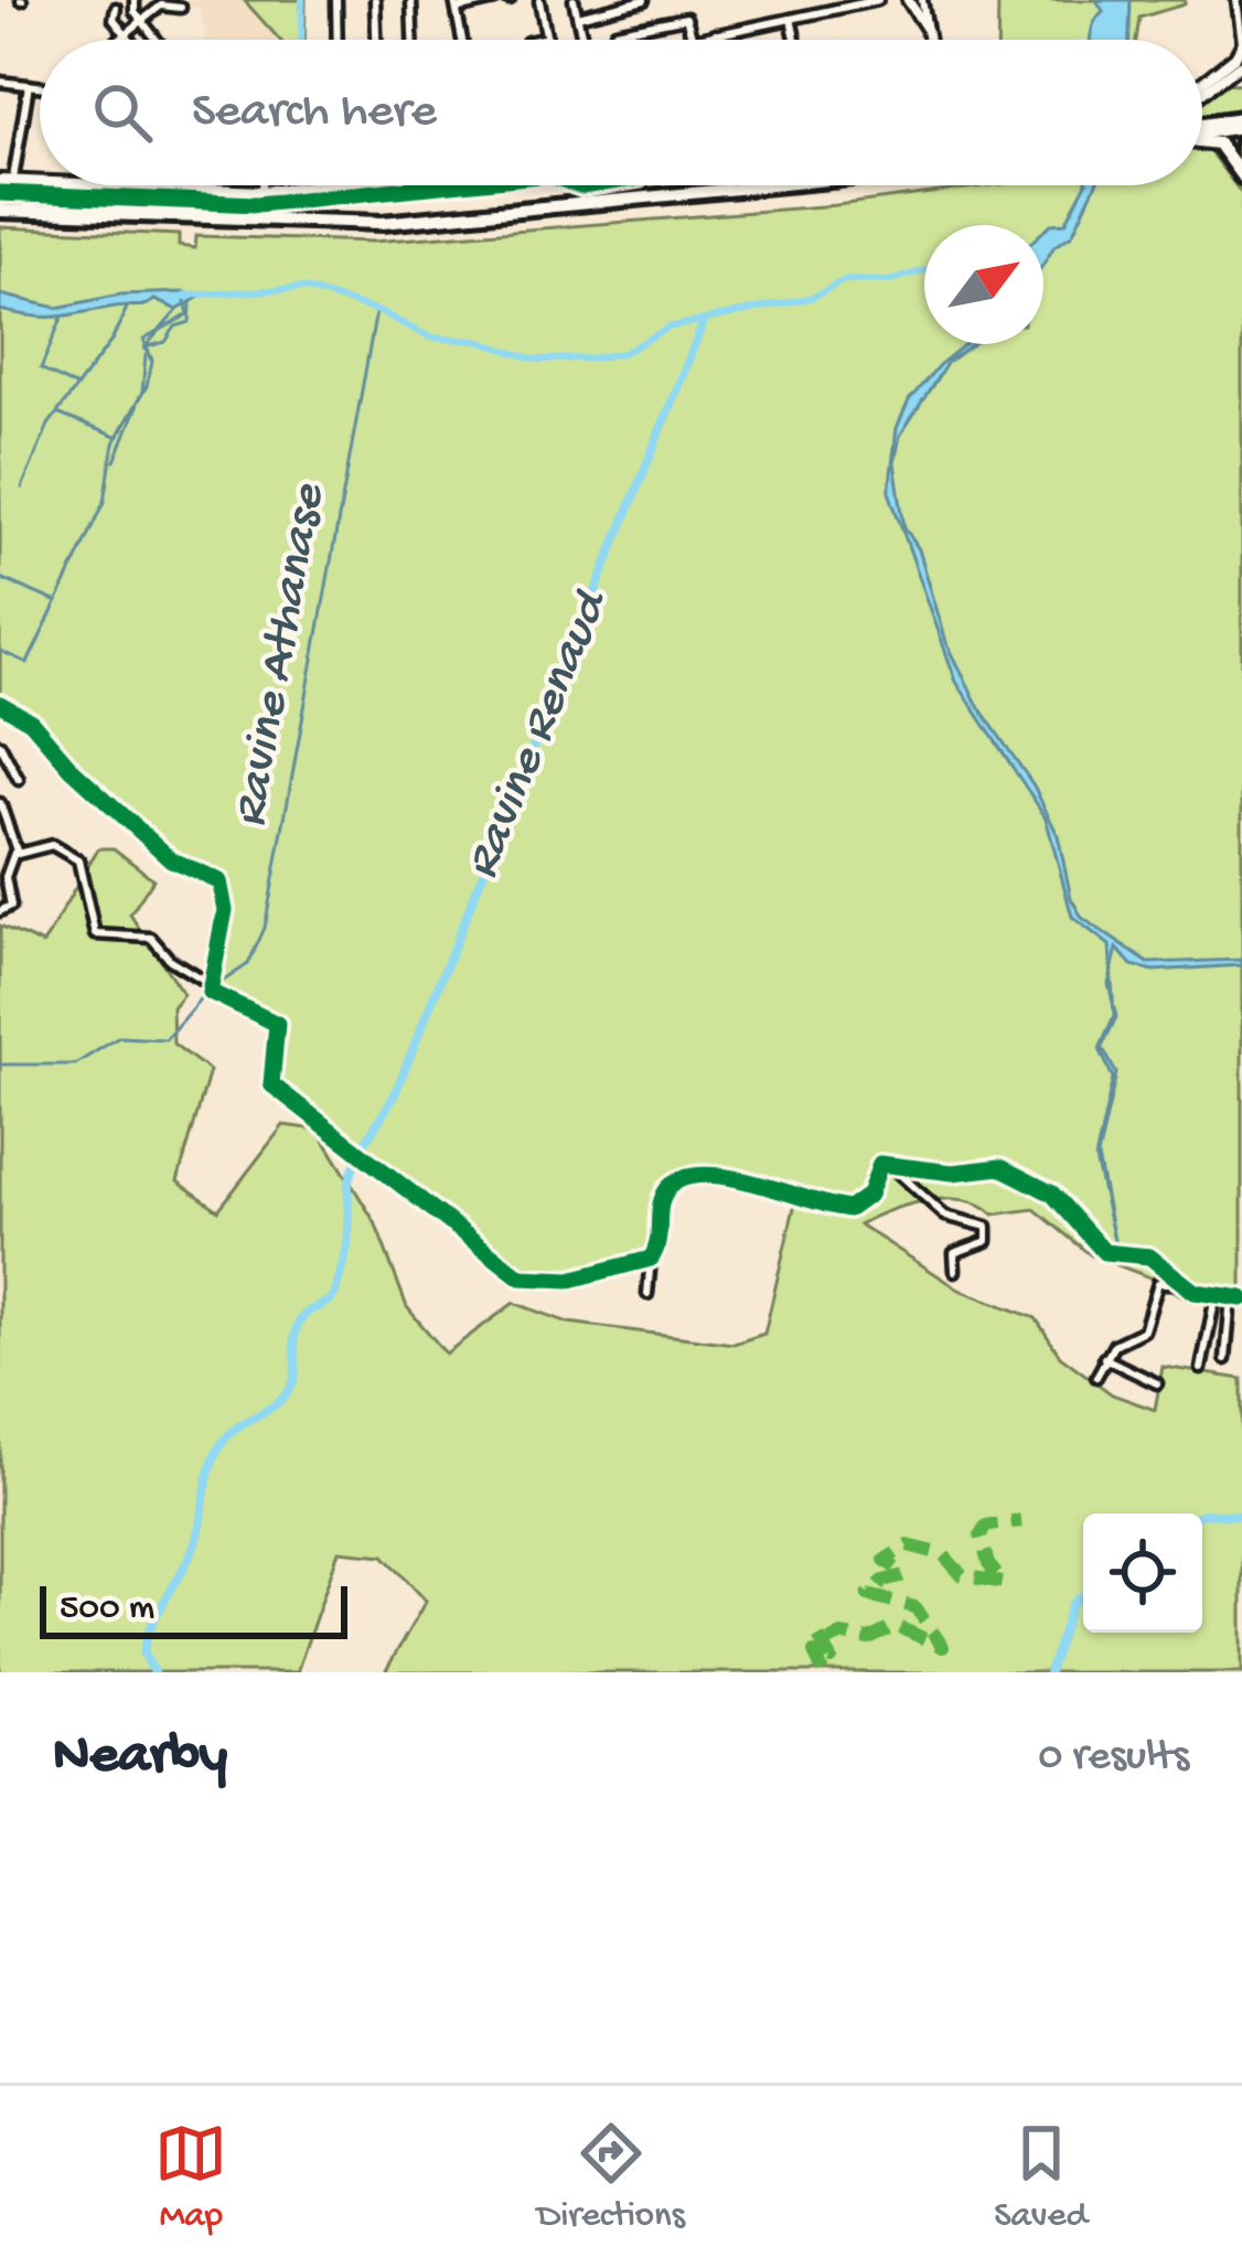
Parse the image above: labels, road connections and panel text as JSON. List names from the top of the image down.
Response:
{
  "water": ["Ravine Athanase", "Ravine Renaud"],
  "scale_bar": "500 m",
  "north": "top right",
  "page": {
    "search": "Search here",
    "scale": "500 m",
    "heading": ["Nearby", "0 results"],
    "nav": ["Map", "Directions", "Saved"]
  }
}
